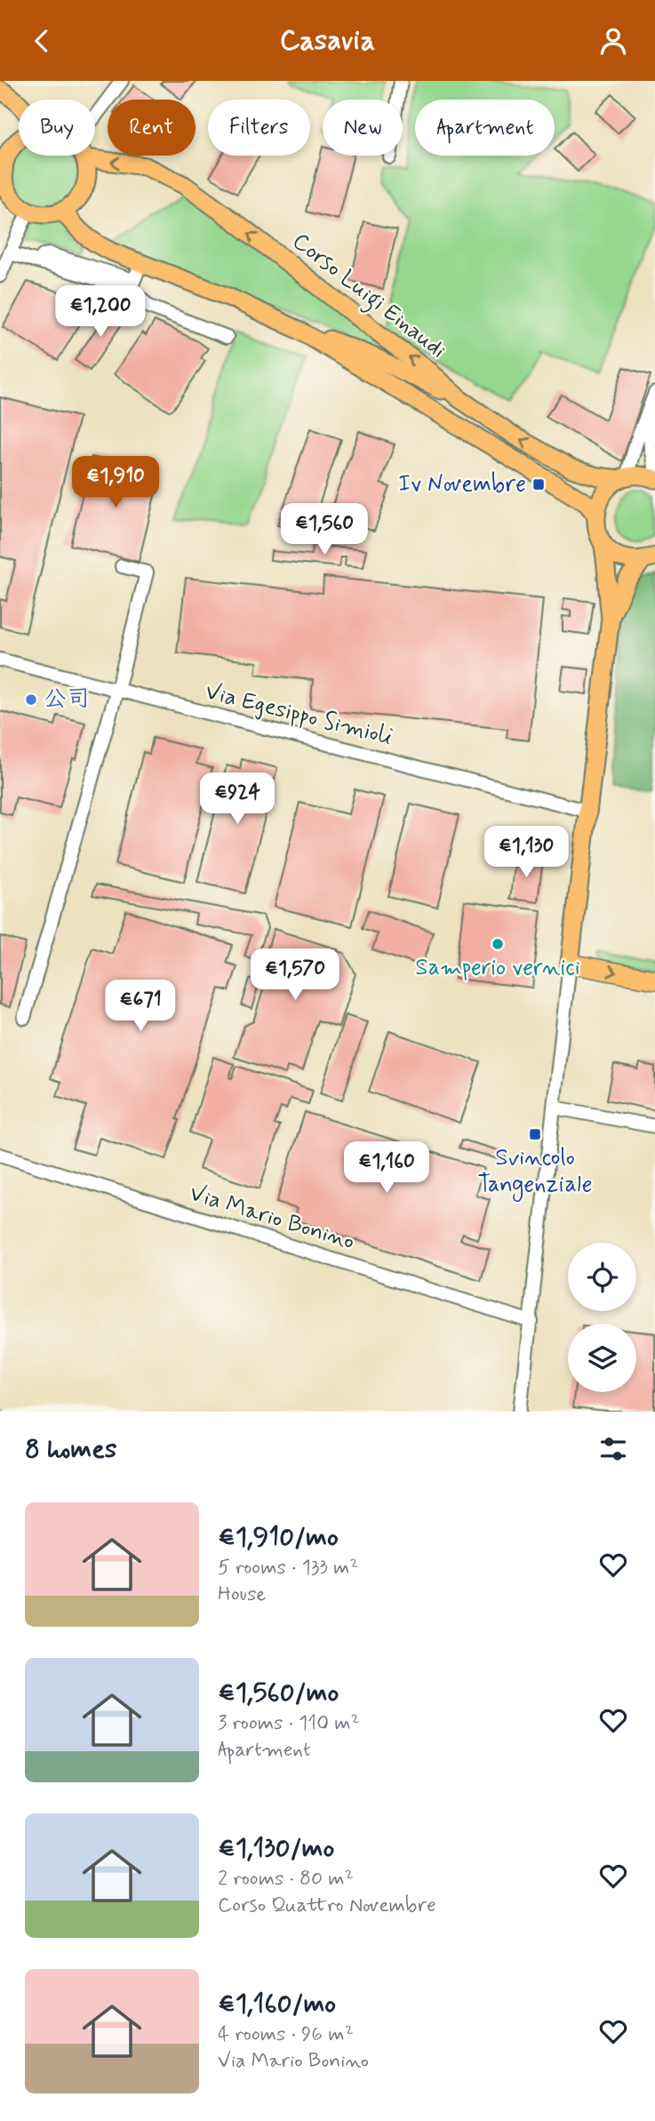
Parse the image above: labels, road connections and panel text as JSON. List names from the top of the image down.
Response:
{
  "streets": {
    "main road": ["Corso Luigi Einaudi"],
    "street": ["Via Egesippo Simioli", "Via Mario Bonino"]
  },
  "places": {
    "transit": ["Iv Novembre", "Svincolo Tangenziale"],
    "other": ["公司", "Samperio vernici"]
  },
  "page": {
    "header": "Casavia",
    "chip": [
      "Buy",
      "Rent",
      "Filters",
      "New",
      "Apartment"
    ],
    "price": [
      "€1,200",
      "€1,910",
      "€1,560",
      "€924",
      "€1,130",
      "€1,570",
      "€671",
      "€1,160"
    ],
    "heading": "8 homes",
    "list": [
      {
        "name": "€1,910/mo",
        "note": "5 rooms · 133 m² · House"
      },
      {
        "name": "€1,560/mo",
        "note": "3 rooms · 110 m² · Apartment"
      },
      {
        "name": "€1,130/mo",
        "note": "2 rooms · 80 m² · Corso Quattro Novembre"
      },
      {
        "name": "€1,160/mo",
        "note": "4 rooms · 96 m² · Via Mario Bonino"
      }
    ]
  }
}
